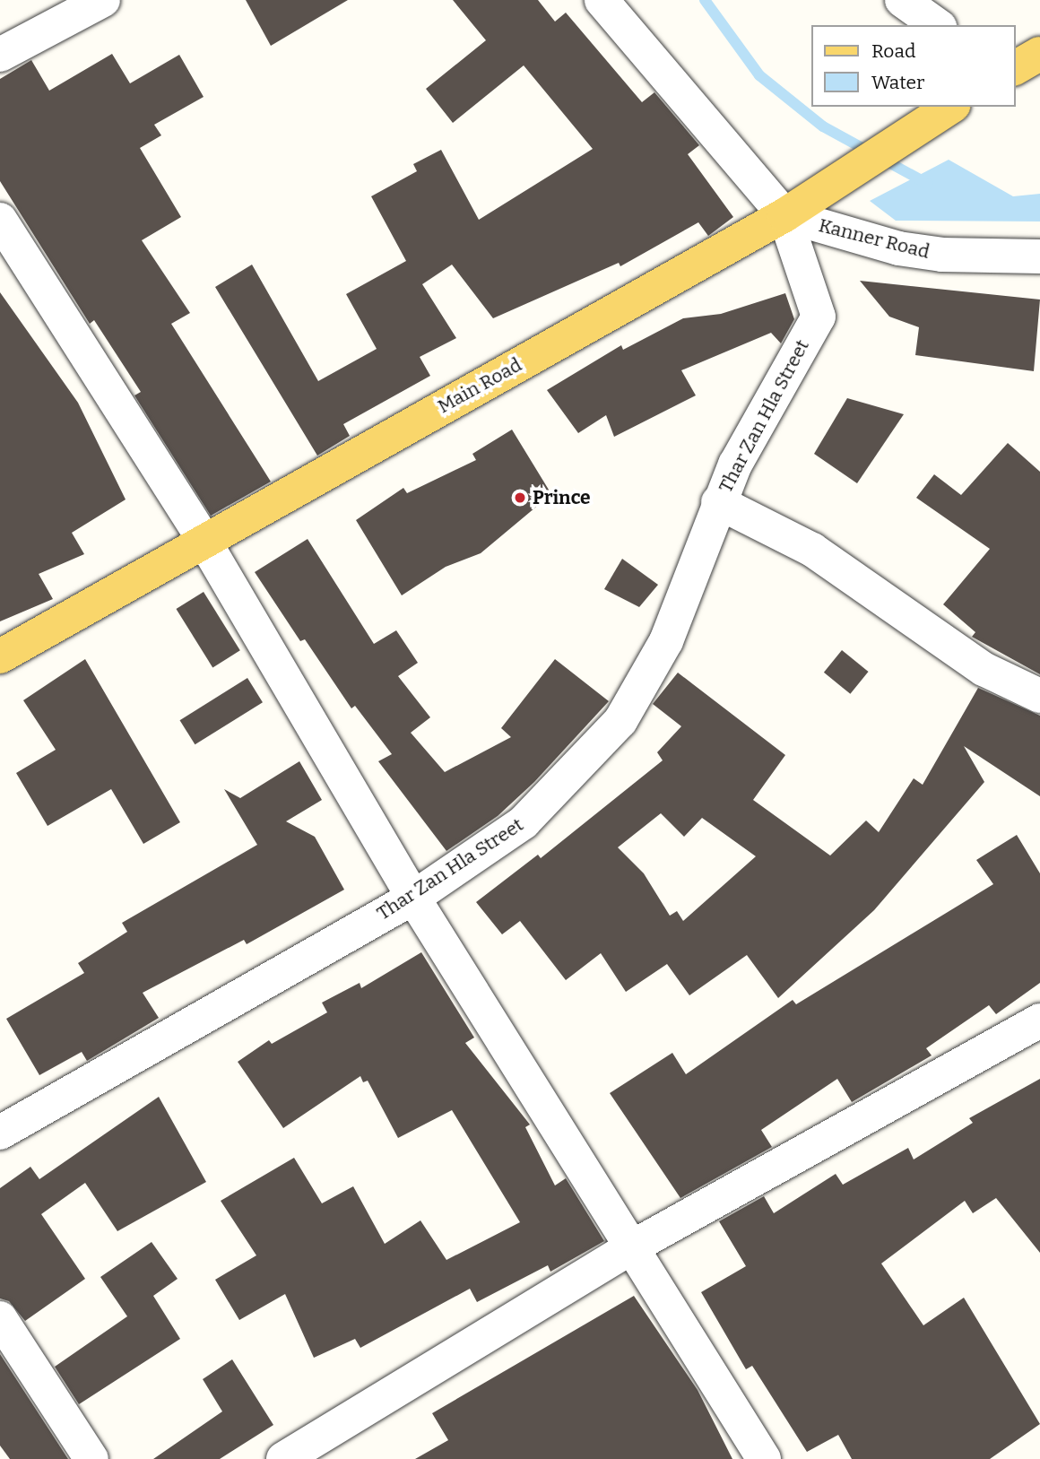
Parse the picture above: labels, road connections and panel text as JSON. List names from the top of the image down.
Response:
{
  "streets": {
    "main road": ["Main Road"],
    "street": ["Kanner Road", "Thar Zan Hla Street"]
  },
  "crossings": [
    ["Kanner Road", "Main Road"],
    ["Kanner Road", "Thar Zan Hla Street"],
    ["Main Road", "Thar Zan Hla Street"]
  ],
  "places": ["Prince"],
  "legend": ["Road", "Water"]
}
